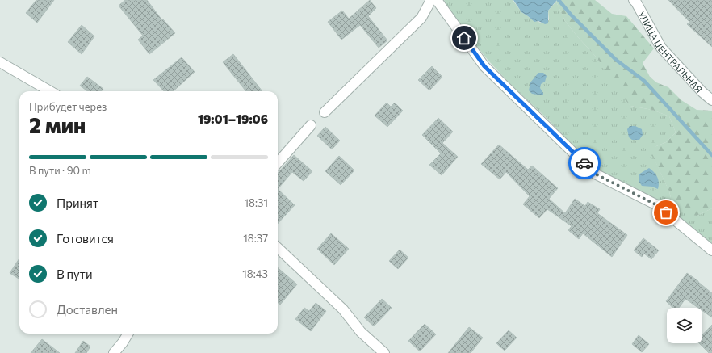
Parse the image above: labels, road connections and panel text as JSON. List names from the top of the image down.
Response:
{
  "streets": {
    "street": ["УЛИЦА ЦЕНТРАЛЬНАЯ"]
  },
  "page": {
    "heading": ["2 мин", "Прибудет через", "19:01–19:06"],
    "bar": "В пути · 90 m",
    "list": [
      ["Принят", "18:31"],
      ["Готовится", "18:37"],
      ["В пути", "18:43"],
      "Доставлен"
    ]
  }
}
